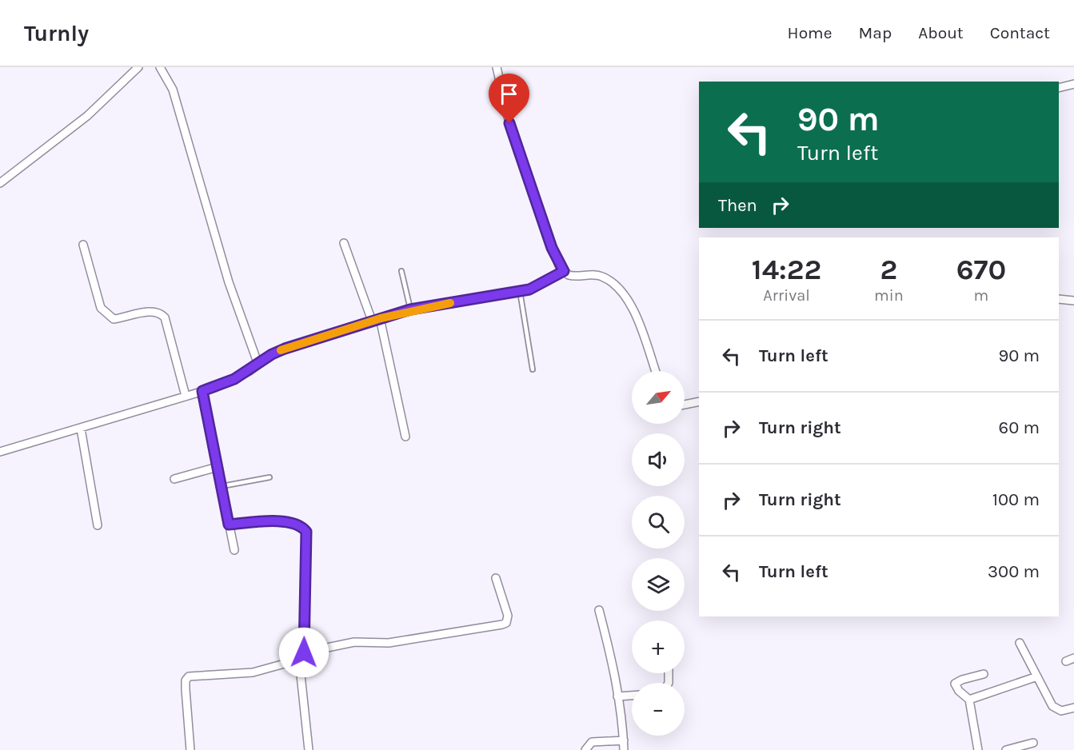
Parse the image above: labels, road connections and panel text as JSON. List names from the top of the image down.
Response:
{
  "north": "top right",
  "page": {
    "header": "Turnly",
    "nav": [
      "Home",
      "Map",
      "About",
      "Contact"
    ],
    "turn": ["90 m", "Turn left"],
    "then": "Then",
    "eta": [
      "14:22",
      "Arrival",
      "2",
      "min",
      "670",
      "m"
    ],
    "list": [
      {
        "name": "Turn left",
        "value": "90 m"
      },
      {
        "name": "Turn right",
        "value": "60 m"
      },
      {
        "name": "Turn right",
        "value": "100 m"
      },
      {
        "name": "Turn left",
        "value": "300 m"
      }
    ],
    "map_buttons": ["+", "−"]
  }
}
